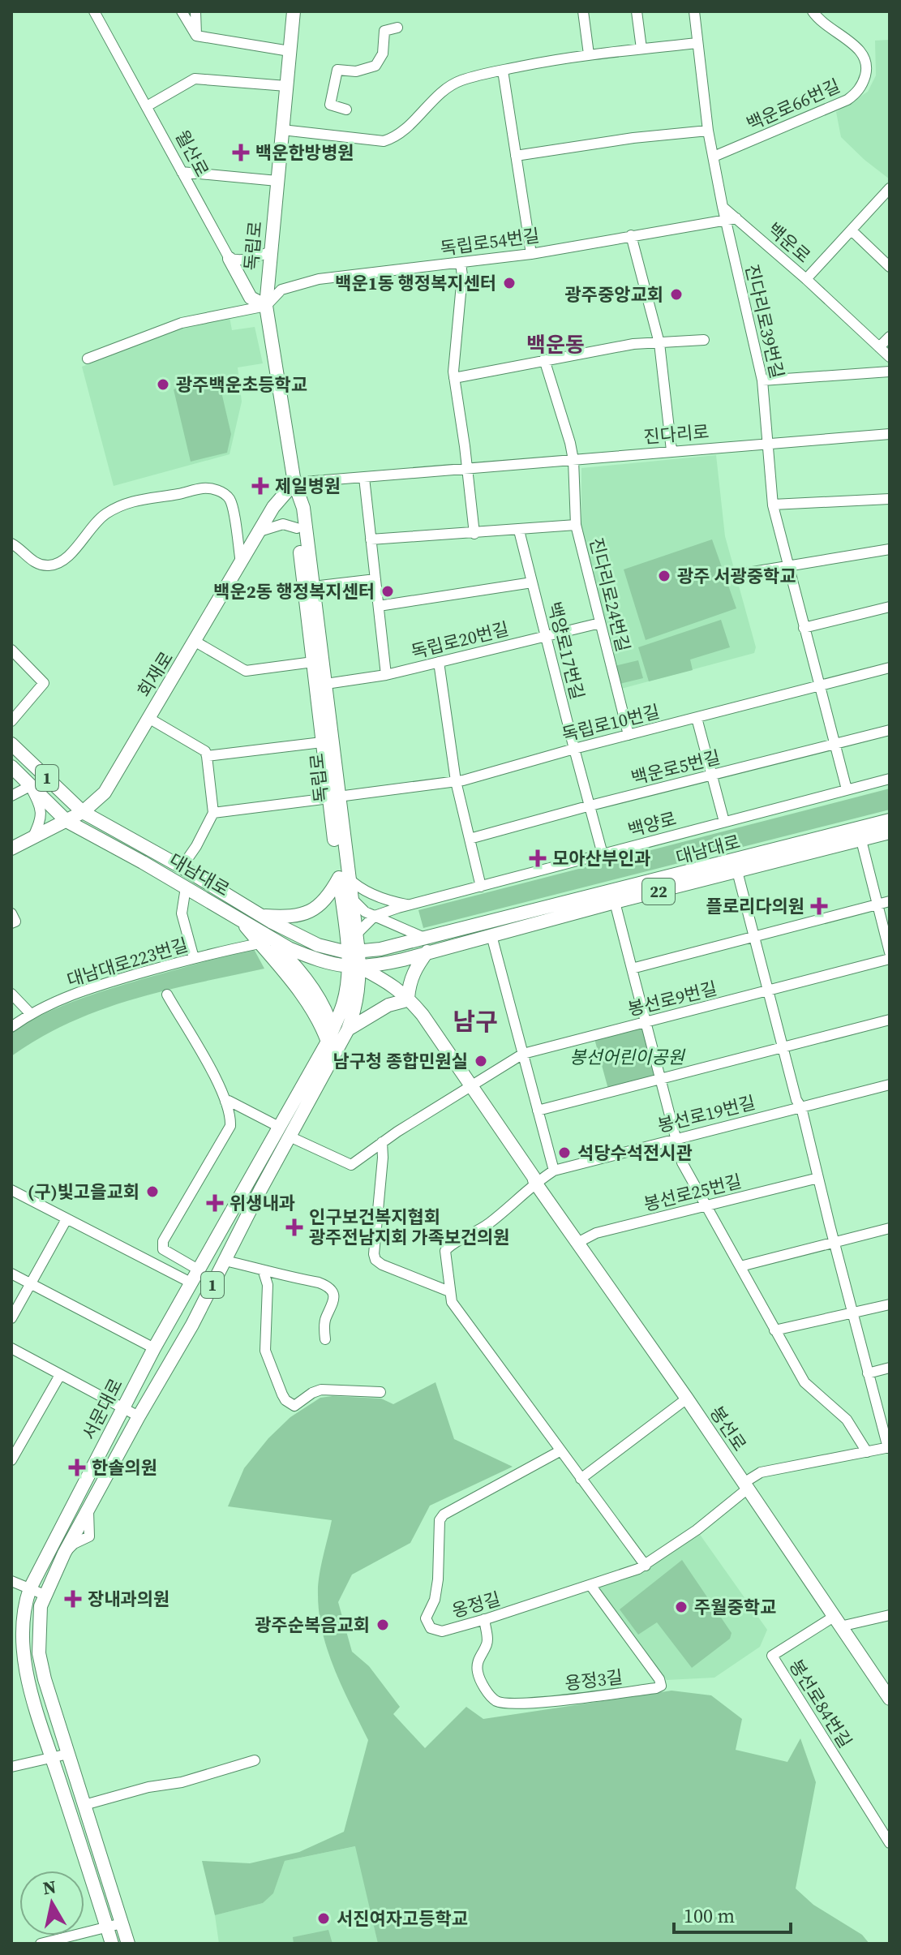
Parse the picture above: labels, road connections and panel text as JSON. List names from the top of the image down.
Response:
{
  "streets": {
    "main road": [
      "월산로",
      "독립로",
      "회재로",
      "1",
      "대남대로",
      "22",
      "서문대로",
      "봉선로"
    ],
    "street": [
      "백운로66번길",
      "독립로54번길",
      "백운로",
      "진다리로39번길",
      "진다리로",
      "진다리로24번길",
      "독립로20번길",
      "백양로17번길",
      "독립로10번길",
      "백운로5번길",
      "백양로",
      "대남대로223번길",
      "봉선로9번길",
      "봉선로19번길",
      "봉선로25번길",
      "옹정길",
      "용정3길",
      "봉선로84번길"
    ]
  },
  "crossings": [
    ["백운로66번길", "진다리로39번길"],
    ["월산로", "독립로54번길"],
    ["월산로", "독립로"],
    ["독립로54번길", "백운로"],
    ["독립로54번길", "독립로"],
    ["독립로54번길", "진다리로39번길"],
    ["백운로", "진다리로39번길"],
    ["독립로", "진다리로"],
    ["독립로", "독립로20번길"],
    ["독립로", "회재로"],
    ["독립로", "독립로10번길"],
    ["독립로", "백양로"],
    ["독립로", "대남대로"],
    ["독립로", "서문대로"],
    ["진다리로39번길", "진다리로"],
    ["진다리로39번길", "독립로10번길"],
    ["진다리로39번길", "백운로5번길"],
    ["진다리로39번길", "백양로"],
    ["진다리로", "진다리로24번길"],
    ["진다리로", "회재로"],
    ["진다리로24번길", "독립로20번길"],
    ["진다리로24번길", "독립로10번길"],
    ["독립로20번길", "백양로17번길"],
    ["백양로17번길", "독립로10번길"],
    ["백양로17번길", "백운로5번길"],
    ["백양로17번길", "백양로"],
    ["회재로", "대남대로"],
    ["대남대로", "대남대로223번길"],
    ["대남대로", "서문대로"],
    ["대남대로", "봉선로"],
    ["봉선로9번길", "서문대로"],
    ["봉선로9번길", "봉선로"],
    ["봉선로19번길", "봉선로"],
    ["봉선로25번길", "봉선로"],
    ["서문대로", "봉선로"],
    ["봉선로", "옹정길"],
    ["봉선로", "봉선로84번길"],
    ["옹정길", "용정3길"]
  ],
  "districts": ["백운동", "남구"],
  "parks": ["봉선어린이공원"],
  "places": {
    "health": [
      "백운한방병원",
      "제일병원",
      "모아산부인과",
      "플로리다의원",
      "위생내과",
      "인구보건복지협회 광주전남지회 가족보건의원",
      "한솔의원",
      "장내과의원"
    ],
    "other": [
      "백운1동 행정복지센터",
      "광주중앙교회",
      "광주백운초등학교",
      "광주 서광중학교",
      "백운2동 행정복지센터",
      "남구청 종합민원실",
      "석당수석전시관",
      "(구)빛고을교회",
      "주월중학교",
      "광주순복음교회",
      "서진여자고등학교"
    ]
  },
  "scale_bar": "100 m",
  "north": "top"
}
